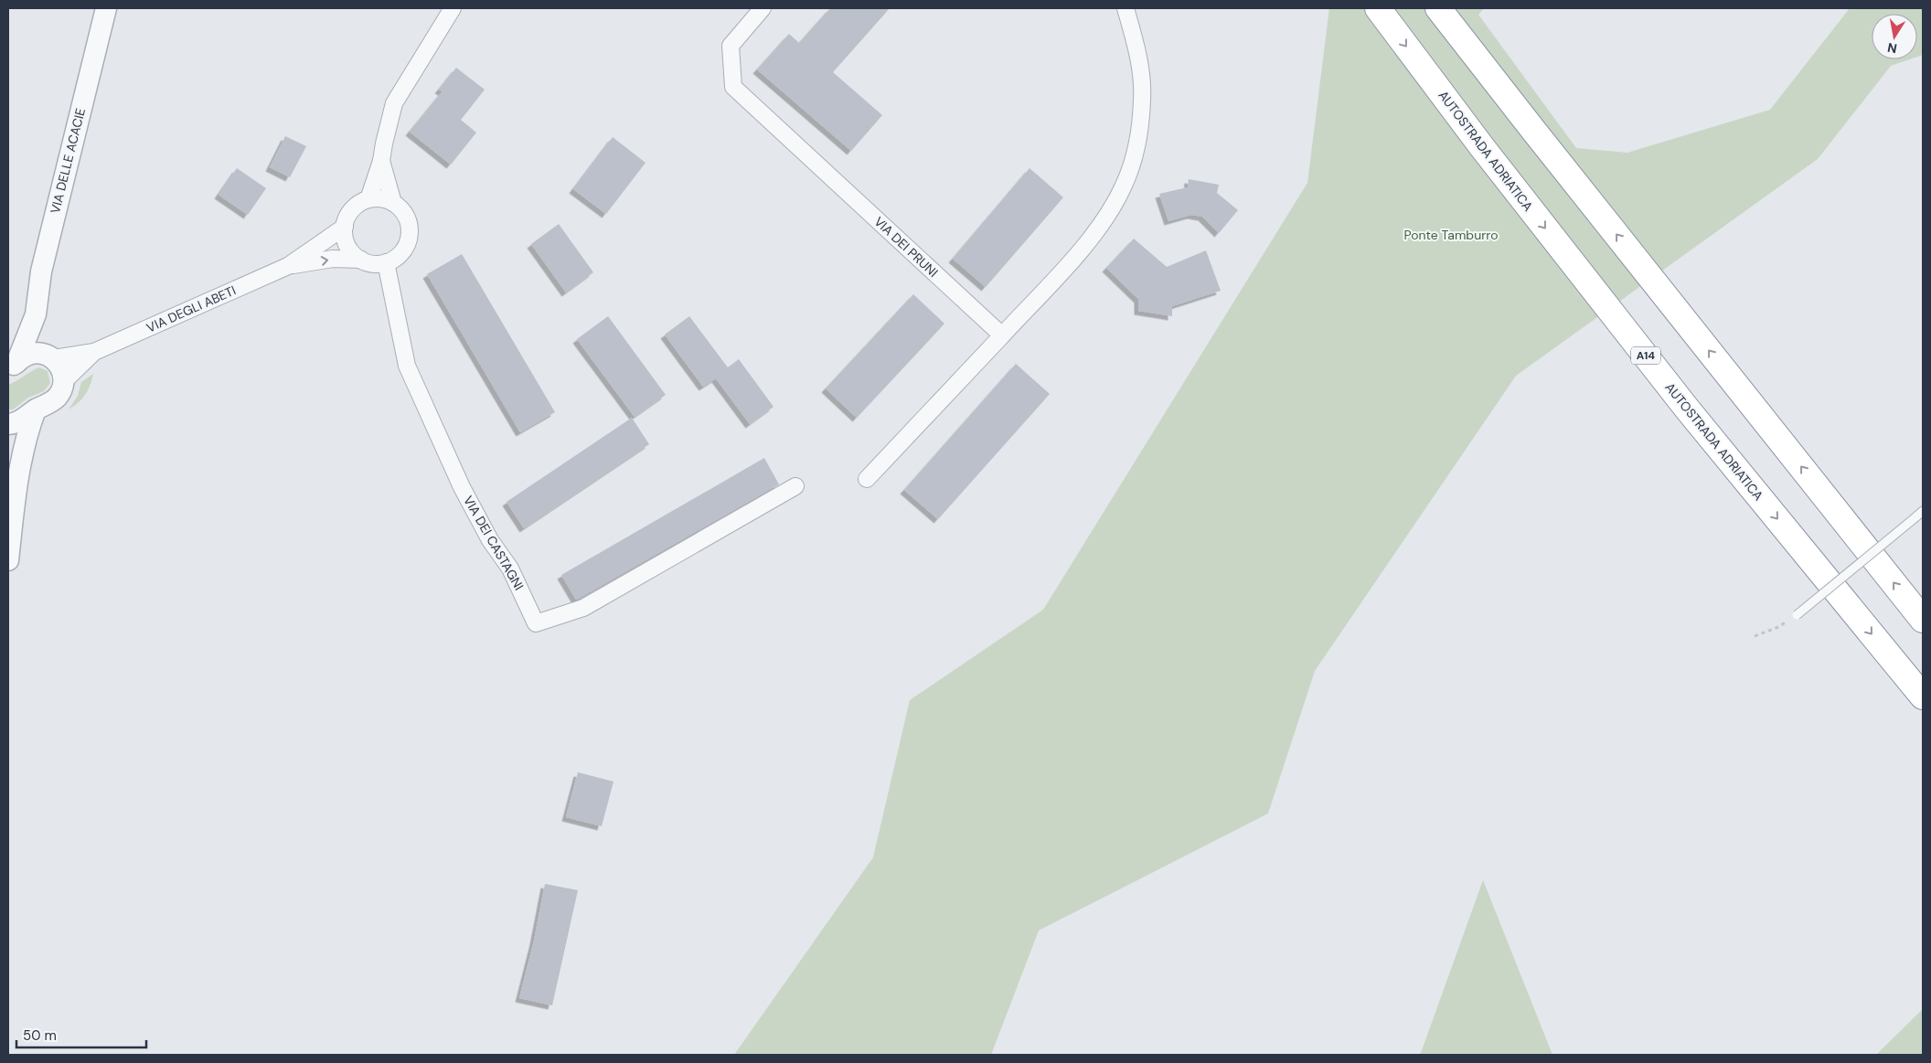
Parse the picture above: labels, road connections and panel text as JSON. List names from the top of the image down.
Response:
{
  "streets": {
    "highway": ["AUTOSTRADA ADRIATICA", "A14"],
    "street": [
      "VIA DELLE ACACIE",
      "VIA DEI PRUNI",
      "VIA DEGLI ABETI",
      "VIA DEI CASTAGNI"
    ]
  },
  "crossings": [
    ["VIA DELLE ACACIE", "VIA DEGLI ABETI"],
    ["VIA DEGLI ABETI", "VIA DEI CASTAGNI"]
  ],
  "parks": ["Ponte Tamburro"],
  "scale_bar": "50 m",
  "north": "bottom"
}
